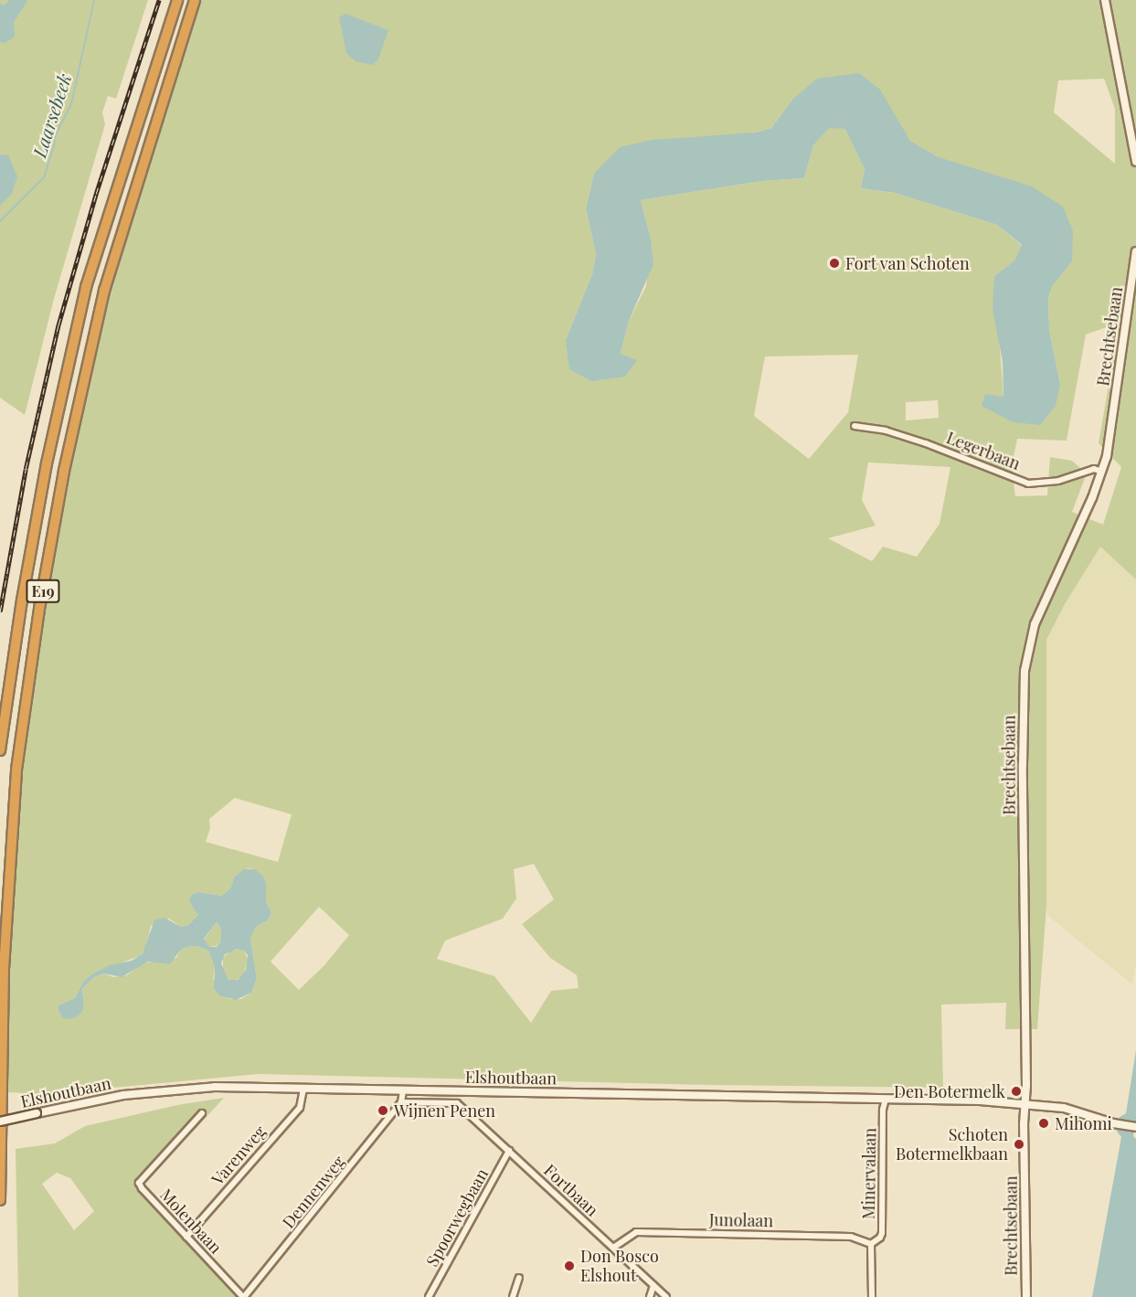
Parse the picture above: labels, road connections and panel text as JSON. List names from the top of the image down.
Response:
{
  "streets": {
    "highway": ["E19"],
    "main road": ["Brechtsebaan", "Elshoutbaan"],
    "street": [
      "Legerbaan",
      "Varenweg",
      "Minervalaan",
      "Fortbaan",
      "Dennenweg",
      "Spoorwegbaan",
      "Junolaan",
      "Molenbaan"
    ]
  },
  "crossings": [
    ["Brechtsebaan", "Legerbaan"],
    ["Brechtsebaan", "Elshoutbaan"],
    ["Elshoutbaan", "Varenweg"],
    ["Elshoutbaan", "Minervalaan"],
    ["Varenweg", "Molenbaan"],
    ["Minervalaan", "Junolaan"],
    ["Fortbaan", "Dennenweg"],
    ["Fortbaan", "Spoorwegbaan"],
    ["Fortbaan", "Junolaan"],
    ["Dennenweg", "Molenbaan"]
  ],
  "water": ["Laarsebeek"],
  "places": [
    "Fort van Schoten",
    "Den Botermelk",
    "Wijnen Penen",
    "Mihomi",
    "Schoten Botermelkbaan",
    "Don Bosco Elshout"
  ]
}
